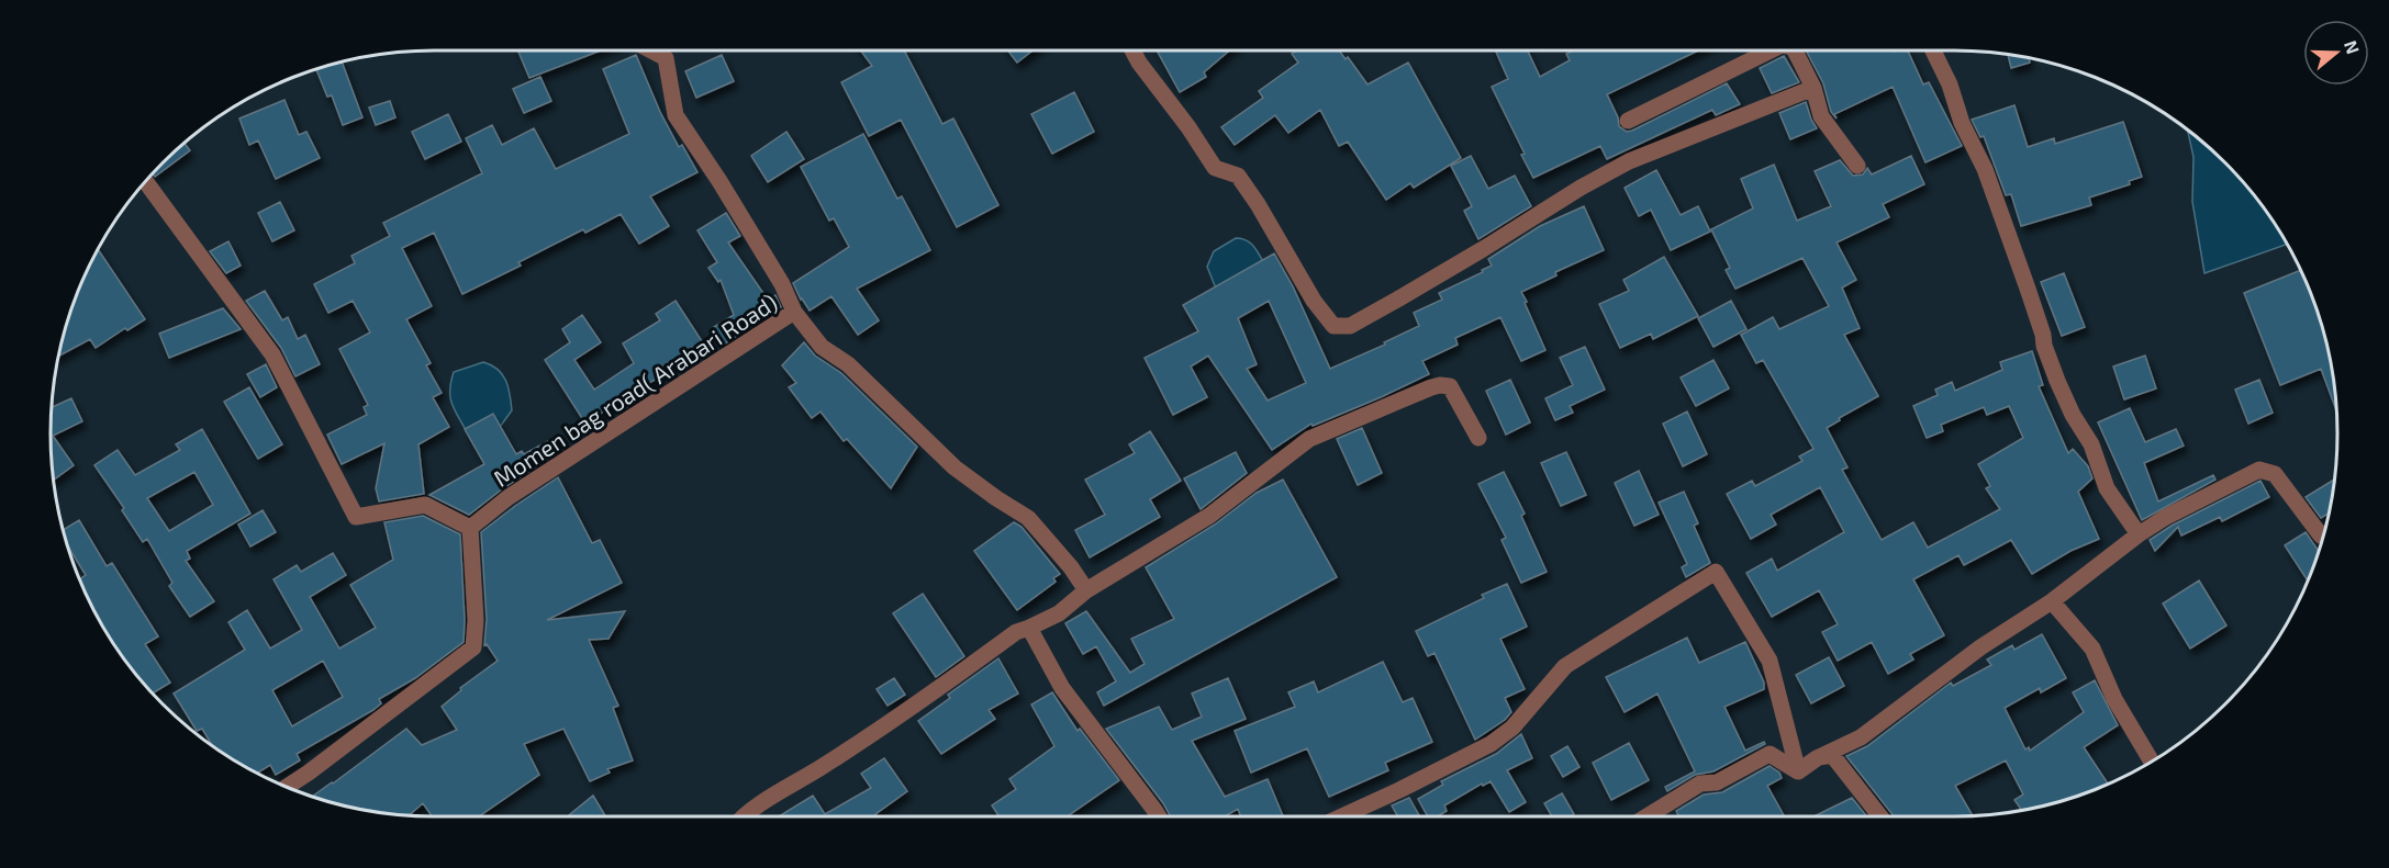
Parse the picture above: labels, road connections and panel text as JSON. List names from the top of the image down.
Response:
{
  "streets": {
    "street": ["Momen bag road( Arabari Road)"]
  },
  "north": "right"
}
